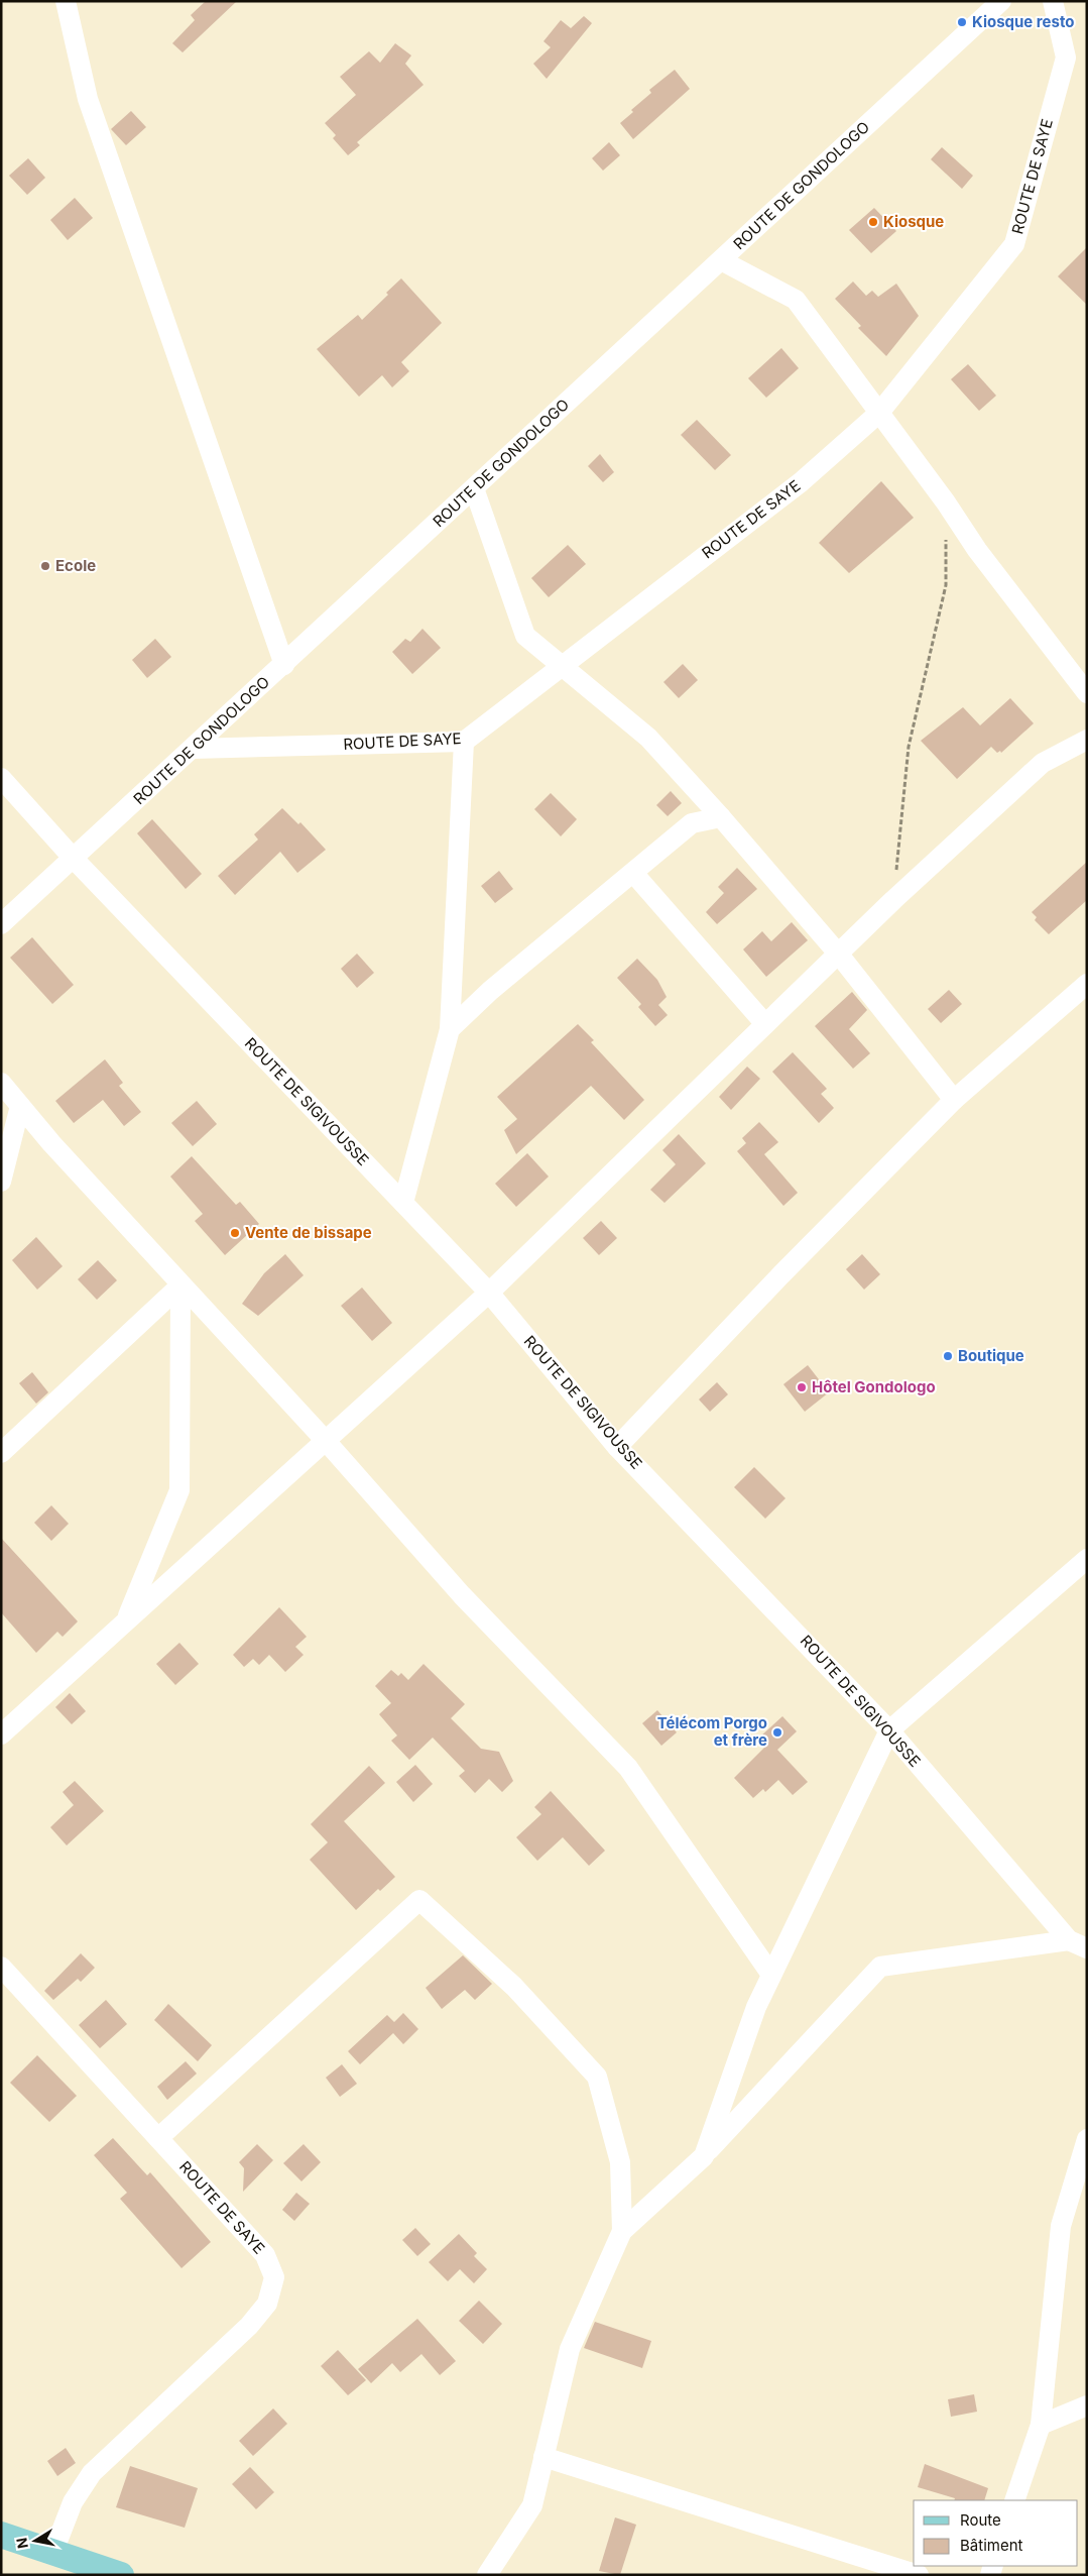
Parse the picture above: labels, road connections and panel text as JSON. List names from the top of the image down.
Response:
{
  "streets": {
    "street": ["ROUTE DE SAYE", "ROUTE DE GONDOLOGO", "ROUTE DE SIGIVOUSSE"]
  },
  "crossings": [
    ["ROUTE DE SAYE", "ROUTE DE GONDOLOGO"],
    ["ROUTE DE GONDOLOGO", "ROUTE DE SIGIVOUSSE"]
  ],
  "places": [
    "Kiosque resto",
    "Kiosque",
    "Ecole",
    "Vente de bissape",
    "Boutique",
    "Hôtel Gondologo",
    "Télécom Porgo et frère"
  ],
  "legend": ["Route", "Bâtiment"],
  "north": "left"
}
